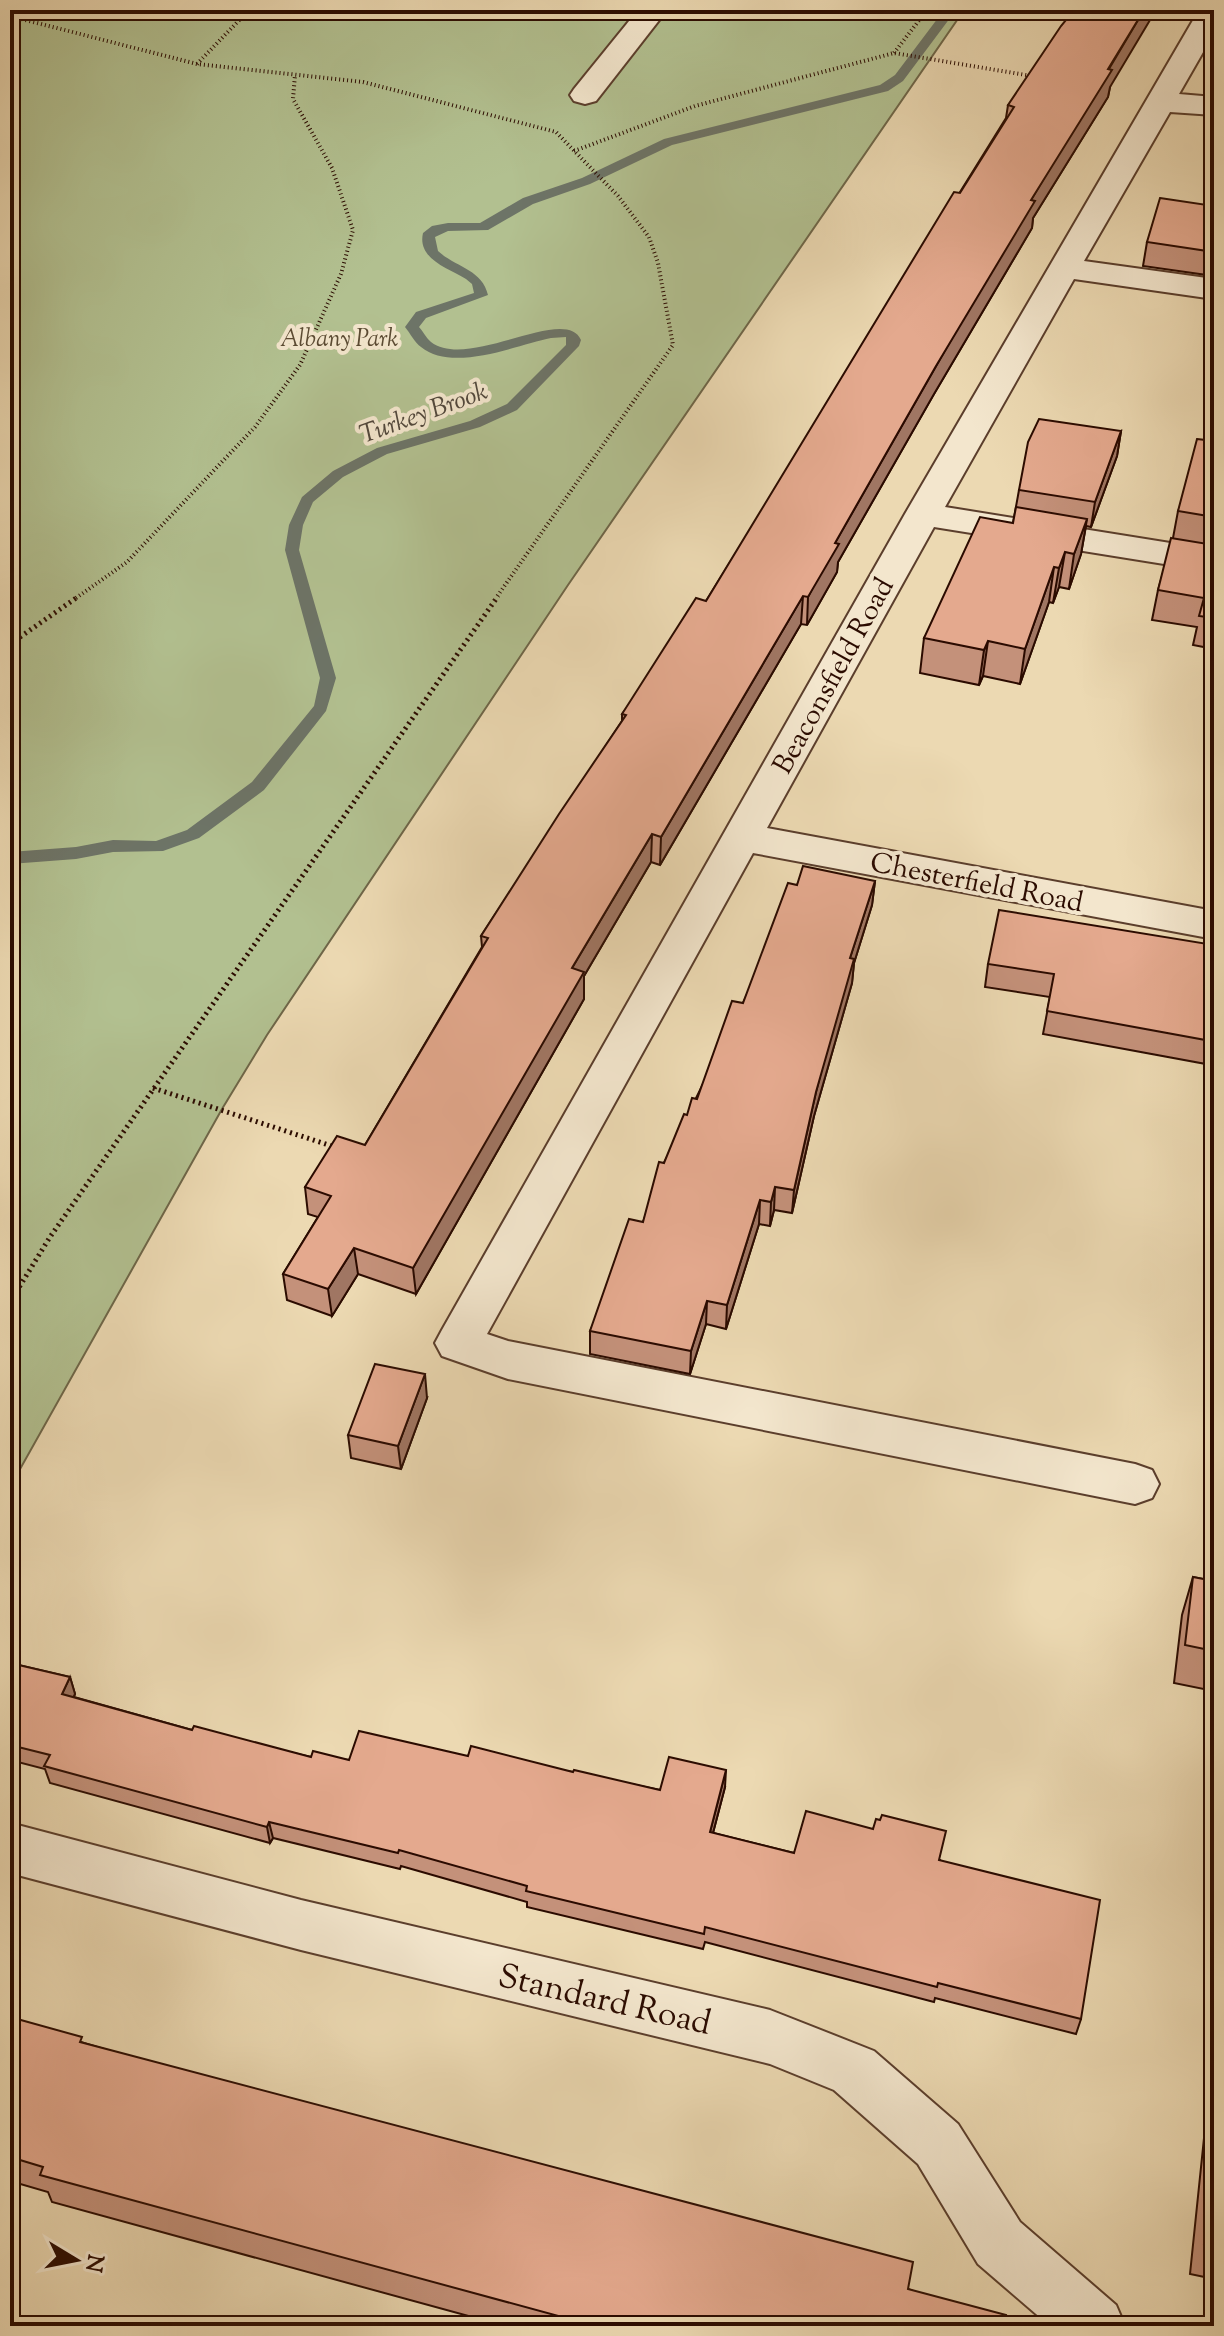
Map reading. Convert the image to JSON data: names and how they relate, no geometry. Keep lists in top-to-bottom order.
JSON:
{
  "streets": {
    "street": ["Beaconsfield Road", "Chesterfield Road", "Standard Road"]
  },
  "crossings": [
    ["Beaconsfield Road", "Chesterfield Road"]
  ],
  "water": ["Turkey Brook"],
  "parks": ["Albany Park"],
  "north": "right"
}
